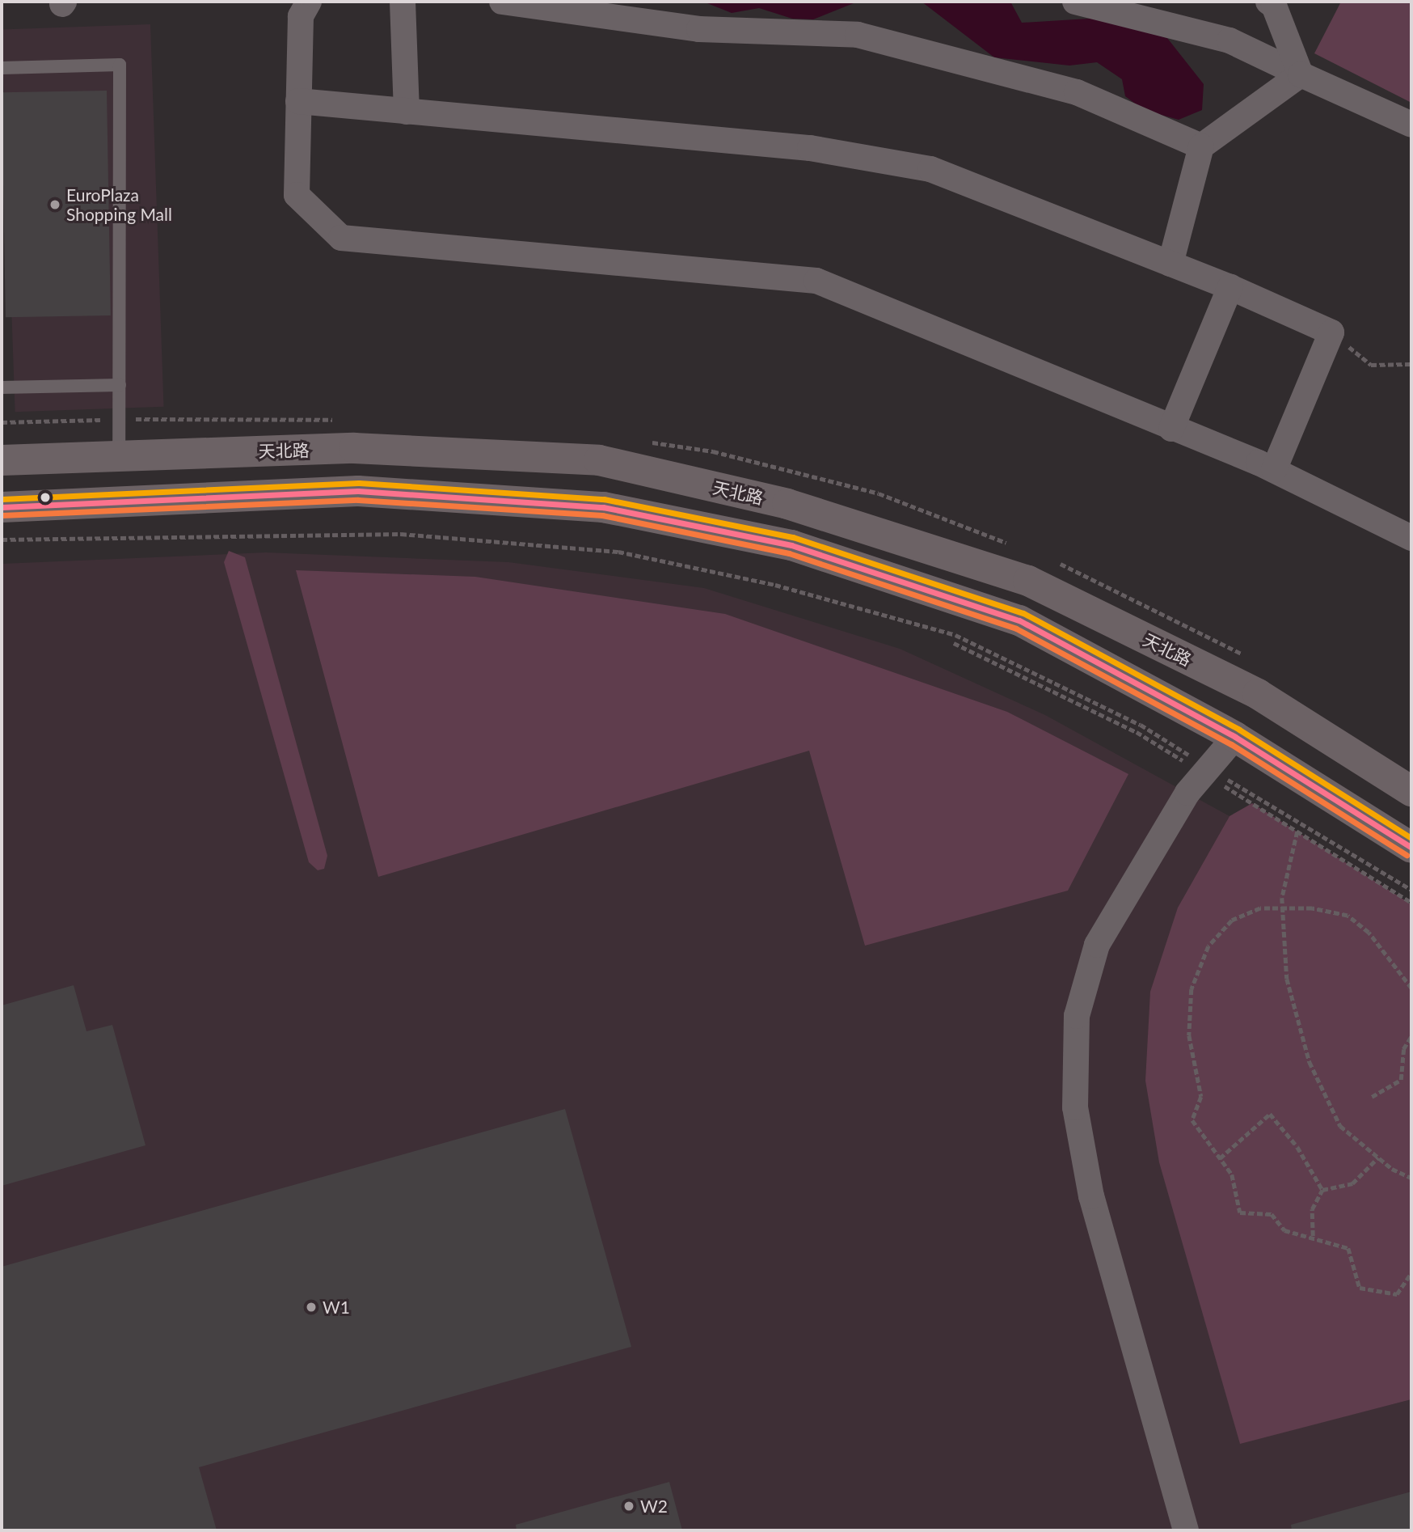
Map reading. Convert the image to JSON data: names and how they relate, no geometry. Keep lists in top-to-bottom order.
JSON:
{
  "streets": {
    "main road": ["天北路"]
  },
  "places": ["EuroPlaza Shopping Mall", "W1", "W2"]
}
